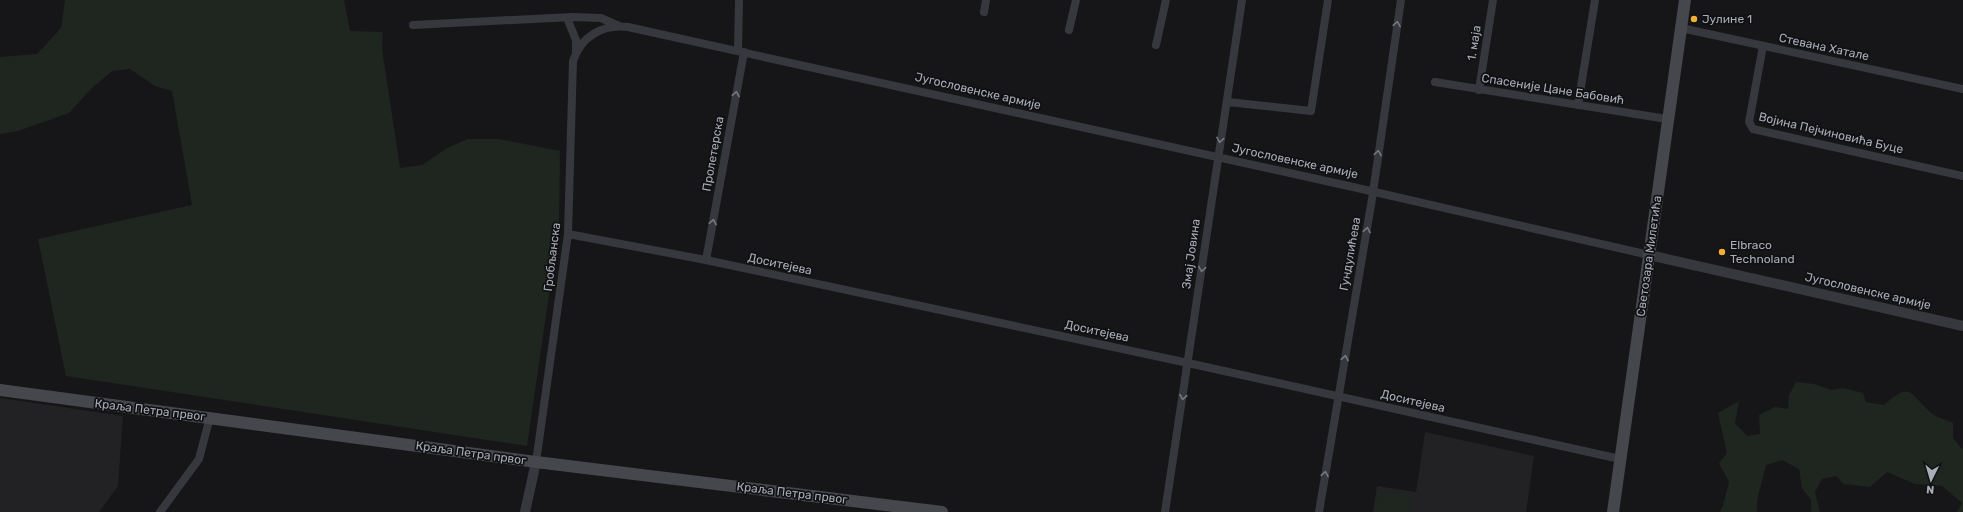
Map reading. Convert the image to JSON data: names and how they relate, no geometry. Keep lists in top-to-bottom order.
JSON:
{
  "streets": {
    "main road": ["Светозара Милетића", "Краља Петра првог"],
    "street": [
      "1. маја",
      "Стевана Хатале",
      "Спасеније Цане Бабовић",
      "Југословенске армије",
      "Војина Пејчиновића Буце",
      "Пролетерска",
      "Змај Јовина",
      "Гундулићева",
      "Гробљанска",
      "Доситејева"
    ]
  },
  "crossings": [
    ["1. маја", "Спасеније Цане Бабовић"],
    ["Стевана Хатале", "Војина Пејчиновића Буце"],
    ["Стевана Хатале", "Светозара Милетића"],
    ["Спасеније Цане Бабовић", "Светозара Милетића"],
    ["Југословенске армије", "Пролетерска"],
    ["Југословенске армије", "Змај Јовина"],
    ["Југословенске армије", "Гундулићева"],
    ["Југословенске армије", "Светозара Милетића"],
    ["Југословенске армије", "Гробљанска"],
    ["Пролетерска", "Доситејева"],
    ["Змај Јовина", "Доситејева"],
    ["Гундулићева", "Доситејева"],
    ["Светозара Милетића", "Доситејева"],
    ["Гробљанска", "Доситејева"],
    ["Гробљанска", "Краља Петра првог"]
  ],
  "one_way": ["Пролетерска", "Змај Јовина", "Гундулићева"],
  "places": ["Јулине 1", "Elbraco Technoland"],
  "north": "bottom"
}
